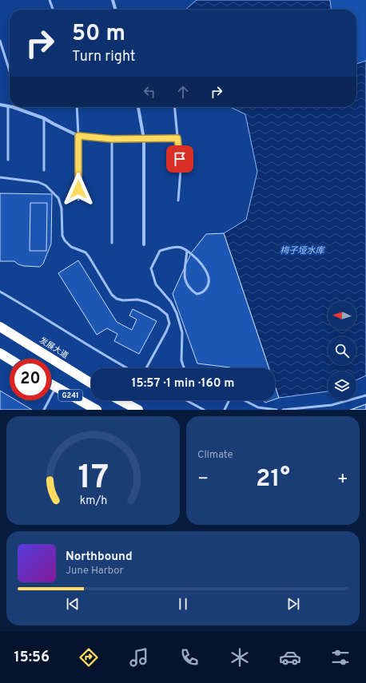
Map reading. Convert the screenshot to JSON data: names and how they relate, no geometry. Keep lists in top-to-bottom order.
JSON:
{
  "streets": {
    "highway": ["发展大道", "G241"]
  },
  "water": ["梅子垭水库"],
  "north": "left",
  "page": {
    "turn": ["50 m", "Turn right"],
    "limit": "20",
    "trip": "15:57 · 1 min · 160 m",
    "tile": "Climate",
    "heat": ["−", "21°", "+"],
    "song": ["Northbound", "June Harbor"],
    "tabs": "15:56",
    "gauge": ["17", "km/h"]
  }
}
